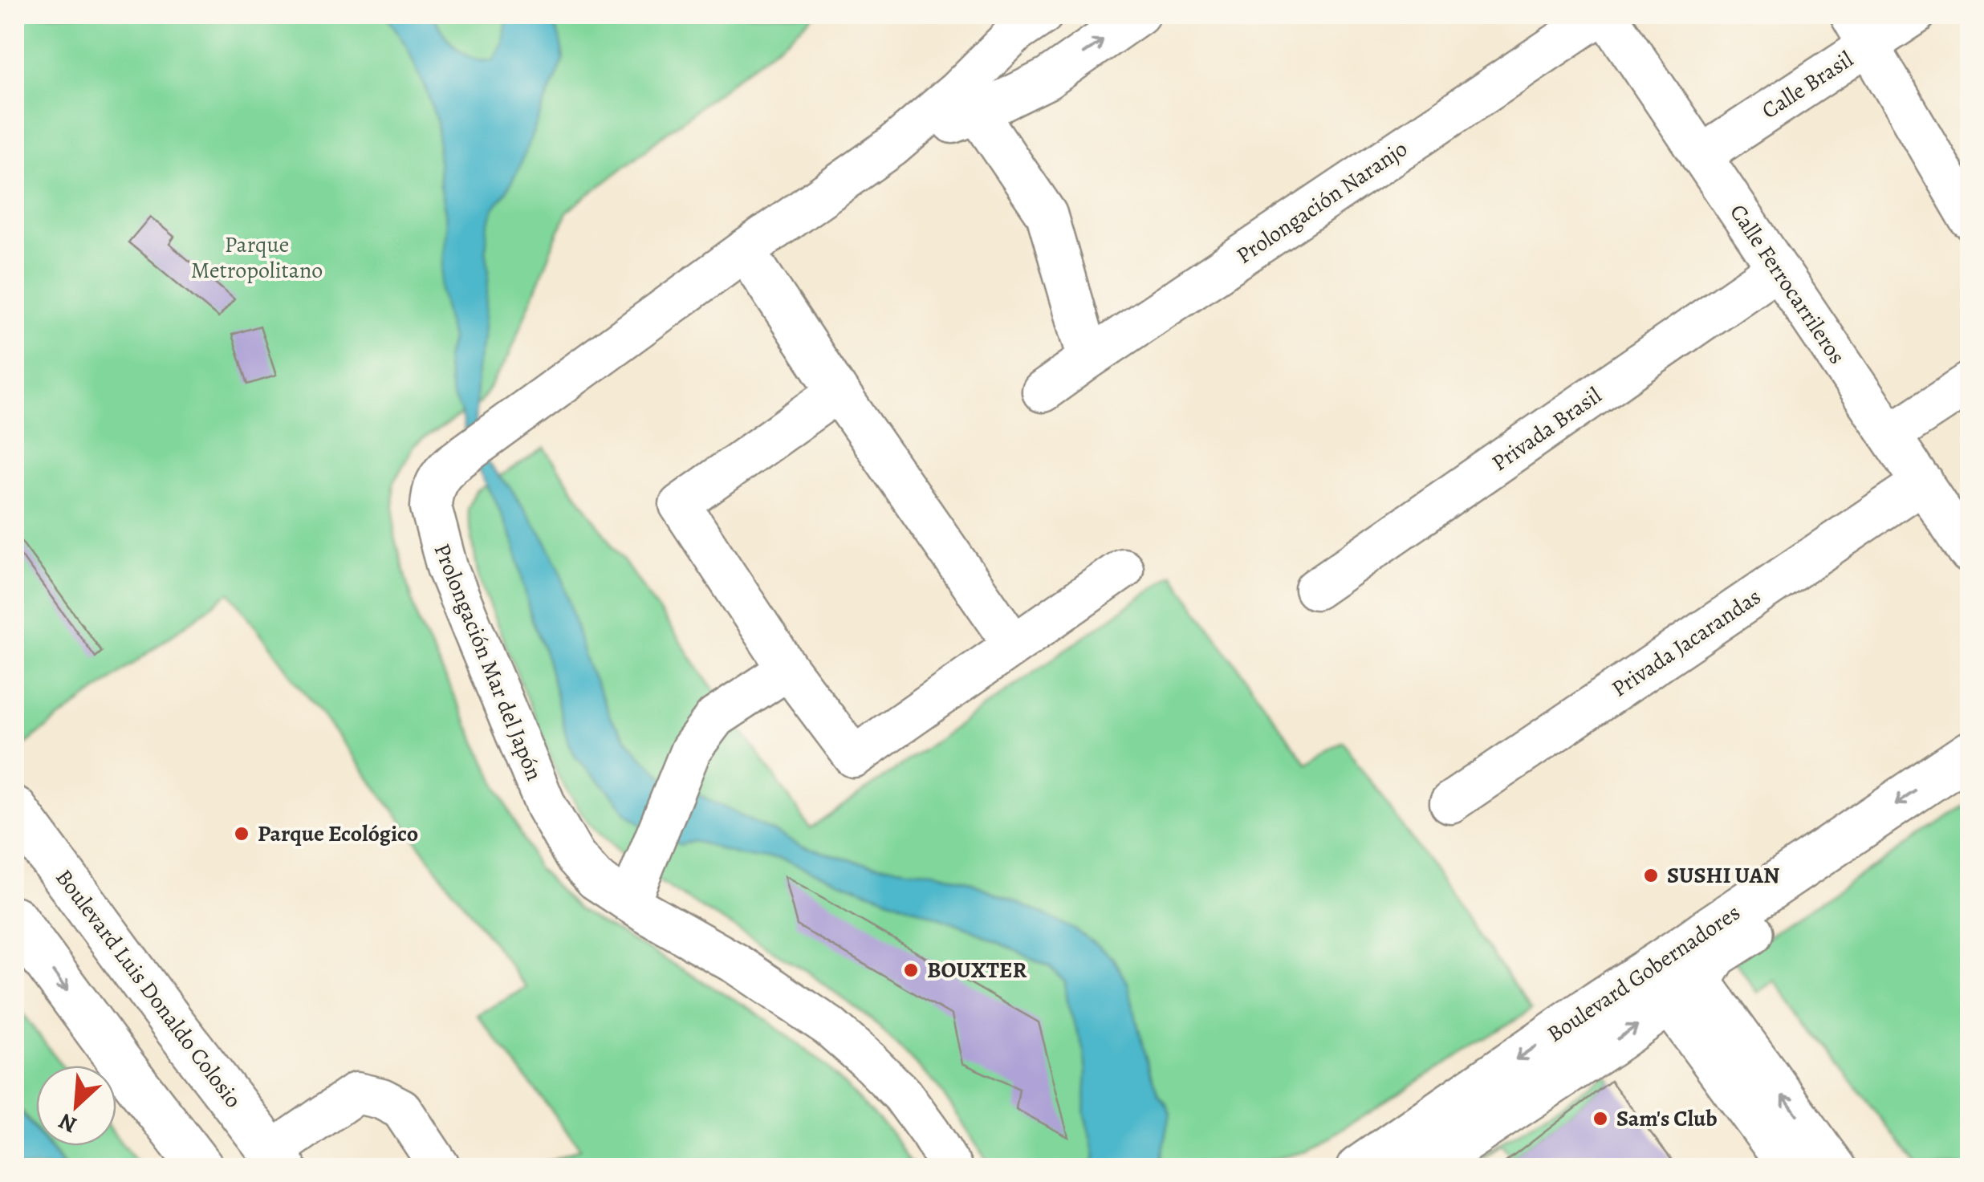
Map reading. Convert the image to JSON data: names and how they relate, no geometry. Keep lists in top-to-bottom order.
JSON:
{
  "streets": {
    "main road": ["Boulevard Gobernadores", "Boulevard Luis Donaldo Colosio"],
    "street": [
      "Calle Brasil",
      "Prolongación Naranjo",
      "Calle Ferrocarrileros",
      "Privada Brasil",
      "Privada Jacarandas",
      "Prolongación Mar del Japón"
    ]
  },
  "crossings": [
    ["Calle Brasil", "Calle Ferrocarrileros"],
    ["Prolongación Naranjo", "Calle Ferrocarrileros"],
    ["Calle Ferrocarrileros", "Privada Brasil"],
    ["Calle Ferrocarrileros", "Privada Jacarandas"]
  ],
  "parks": ["Parque Metropolitano"],
  "places": [
    "Parque Ecológico",
    "SUSHI UAN",
    "BOUXTER",
    "Sam's Club"
  ],
  "north": "bottom left"
}
